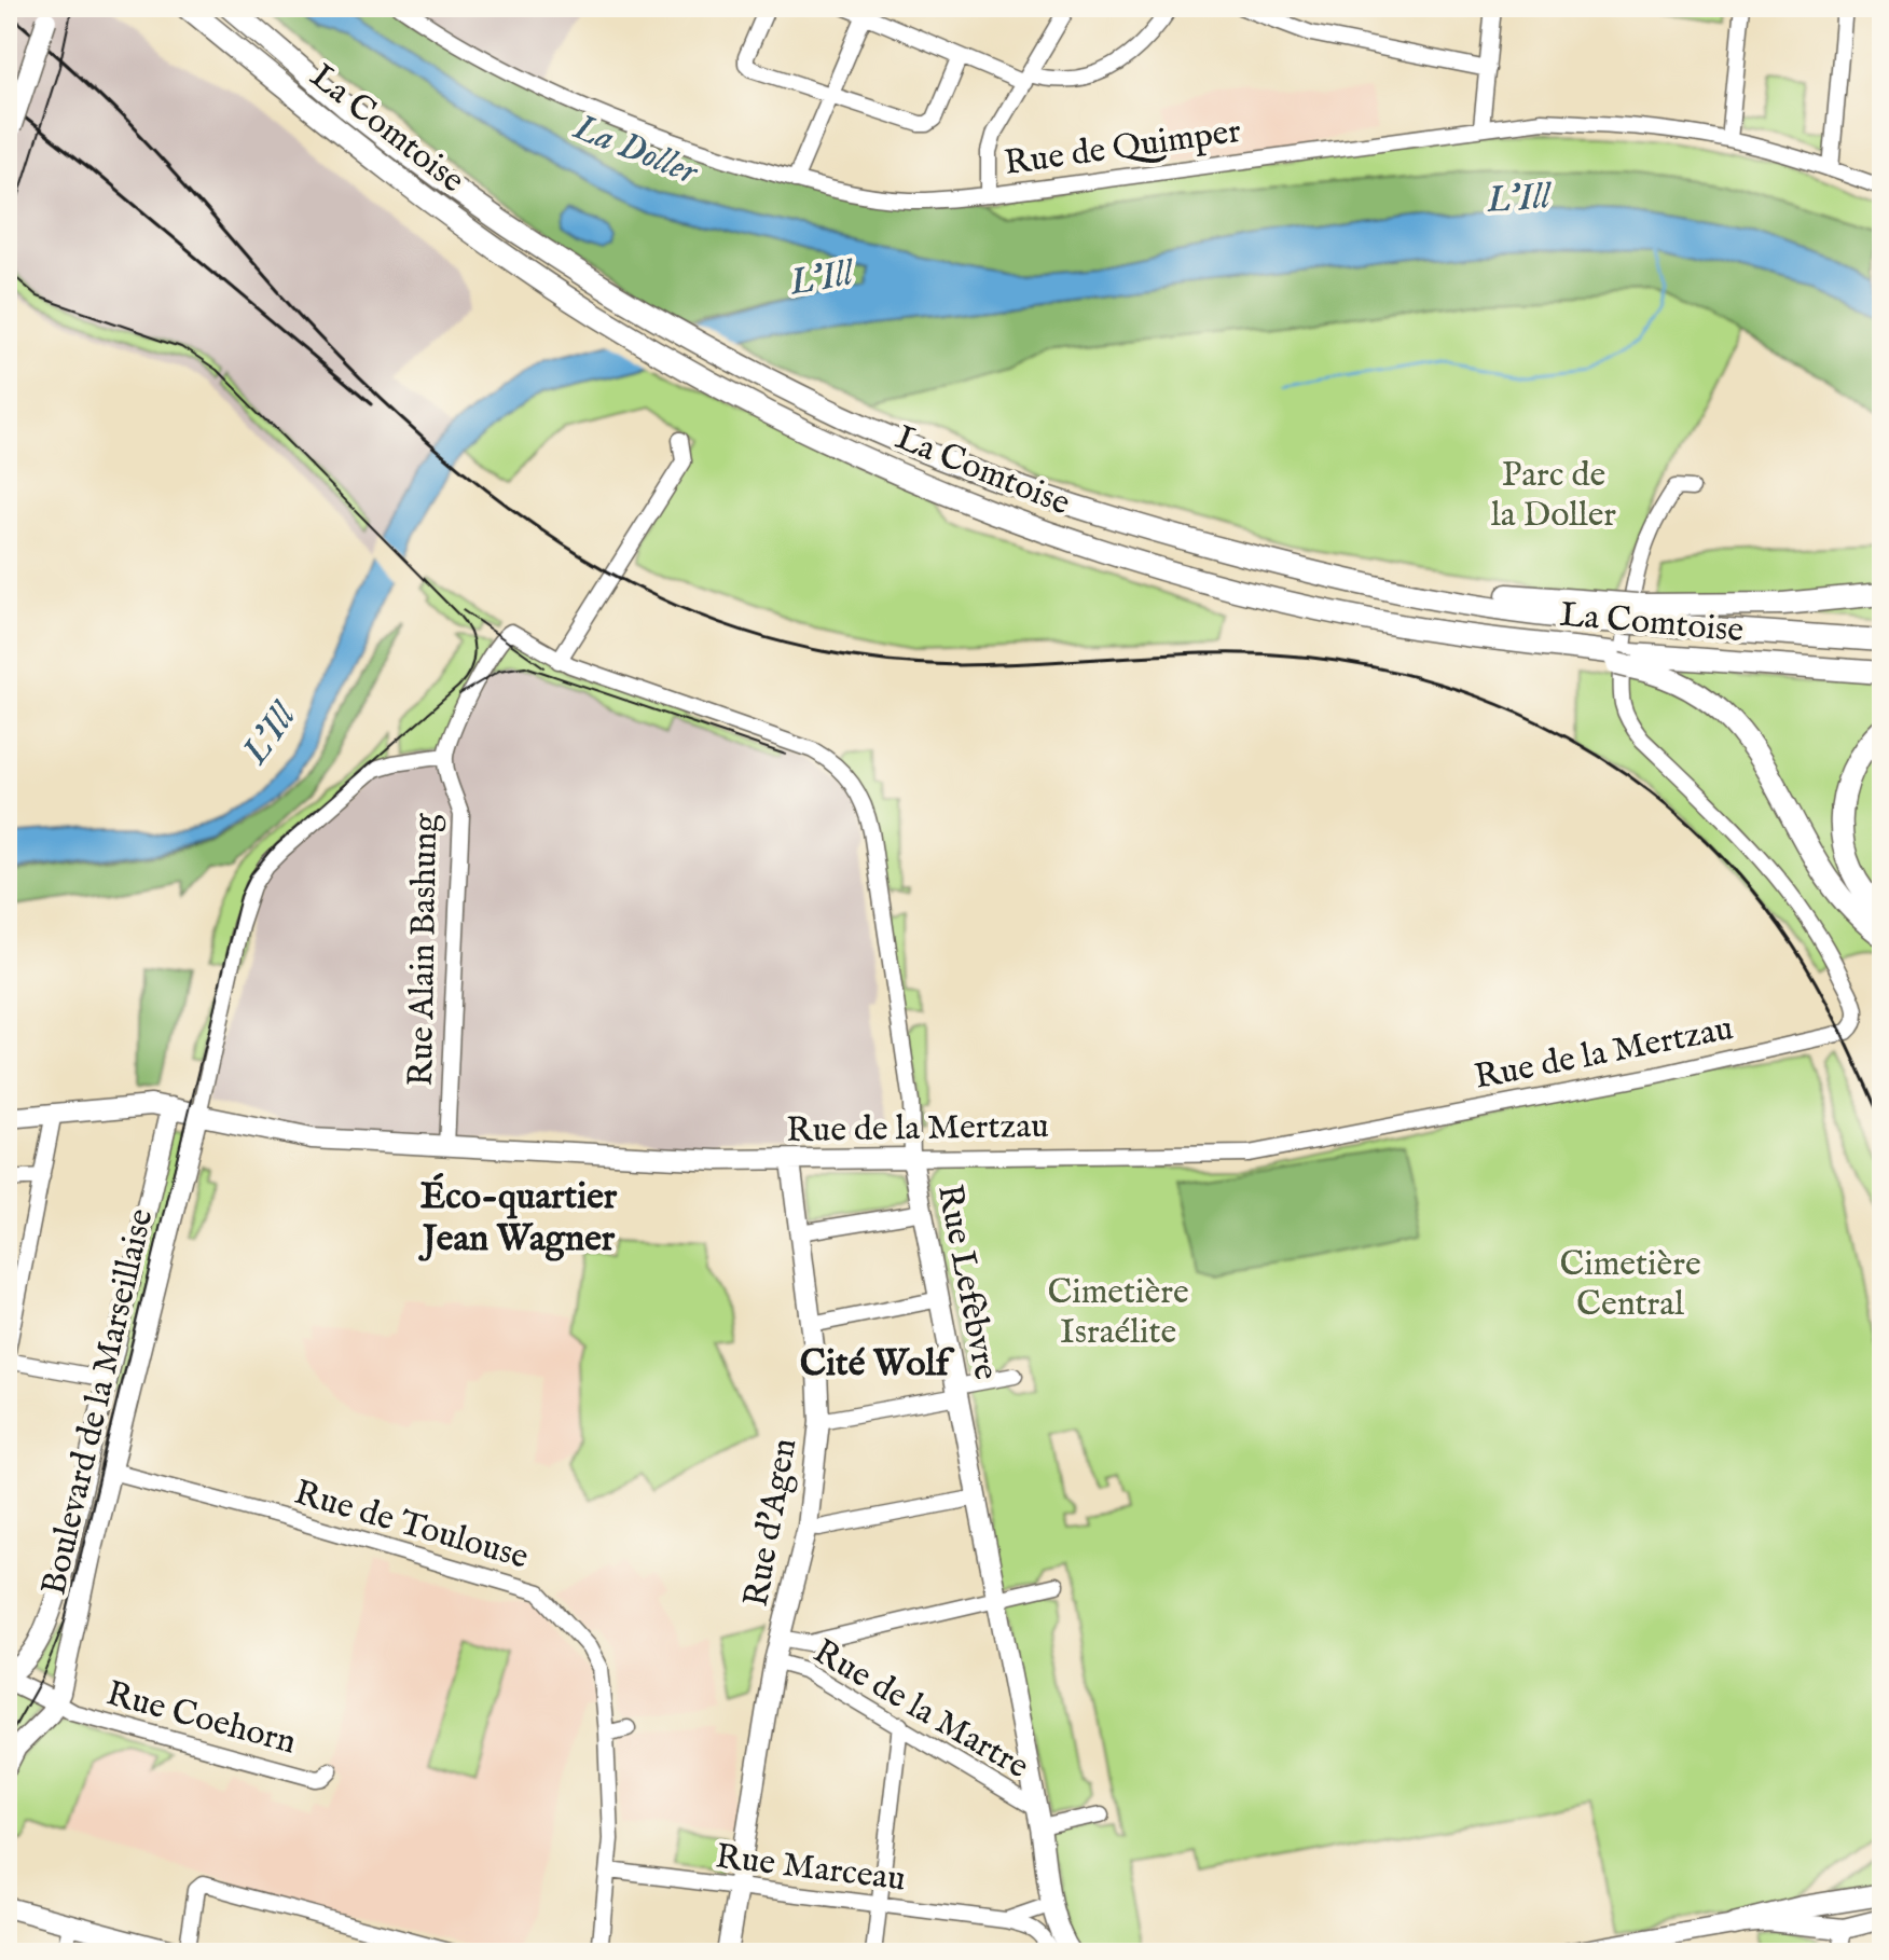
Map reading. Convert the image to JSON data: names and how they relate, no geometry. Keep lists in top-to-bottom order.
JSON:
{
  "streets": {
    "highway": ["La Comtoise"],
    "main road": [
      "Rue de la Mertzau",
      "Rue Lefèbvre",
      "Boulevard de la Marseillaise",
      "Rue d'Agen"
    ],
    "street": [
      "Rue de Quimper",
      "Rue Alain Bashung",
      "Rue de Toulouse",
      "Rue de la Martre",
      "Rue Coehorn",
      "Rue Marceau"
    ]
  },
  "crossings": [
    ["Rue Alain Bashung", "Rue de la Mertzau"],
    ["Rue Alain Bashung", "Rue Lefèbvre"],
    ["Rue de la Mertzau", "Rue Lefèbvre"],
    ["Rue de la Mertzau", "Boulevard de la Marseillaise"],
    ["Rue de la Mertzau", "Rue d'Agen"],
    ["Rue Lefèbvre", "Rue de la Martre"],
    ["Rue Lefèbvre", "Rue Marceau"],
    ["Boulevard de la Marseillaise", "Rue de Toulouse"],
    ["Boulevard de la Marseillaise", "Rue Coehorn"],
    ["Rue d'Agen", "Rue de la Martre"],
    ["Rue d'Agen", "Rue Marceau"],
    ["Rue de Toulouse", "Rue Marceau"]
  ],
  "districts": ["Éco-quartier Jean Wagner", "Cité Wolf"],
  "water": ["La Doller", "L'Ill"],
  "parks": ["Parc de la Doller", "Cimetière Central", "Cimetière Israélite"]
}
